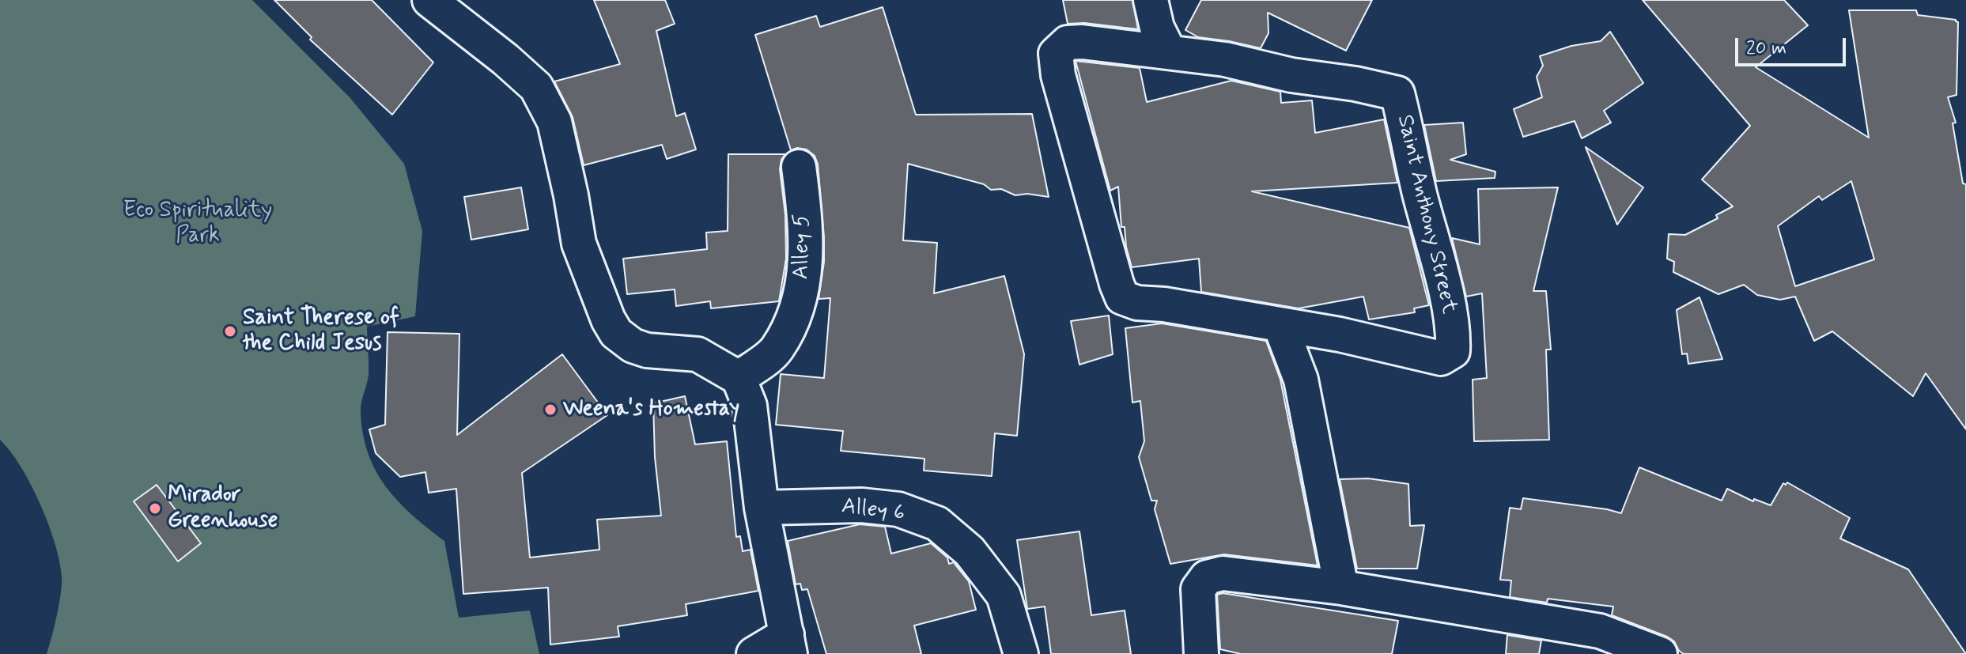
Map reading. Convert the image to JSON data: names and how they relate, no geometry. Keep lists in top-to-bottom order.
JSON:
{
  "streets": {
    "street": ["Saint Anthony Street", "Alley 5", "Alley 6"]
  },
  "parks": ["Eco Spirituality Park"],
  "places": ["Saint Therese of the Child Jesus", "Weena's Homestay", "Mirador Greenhouse"],
  "scale_bar": "20 m"
}
